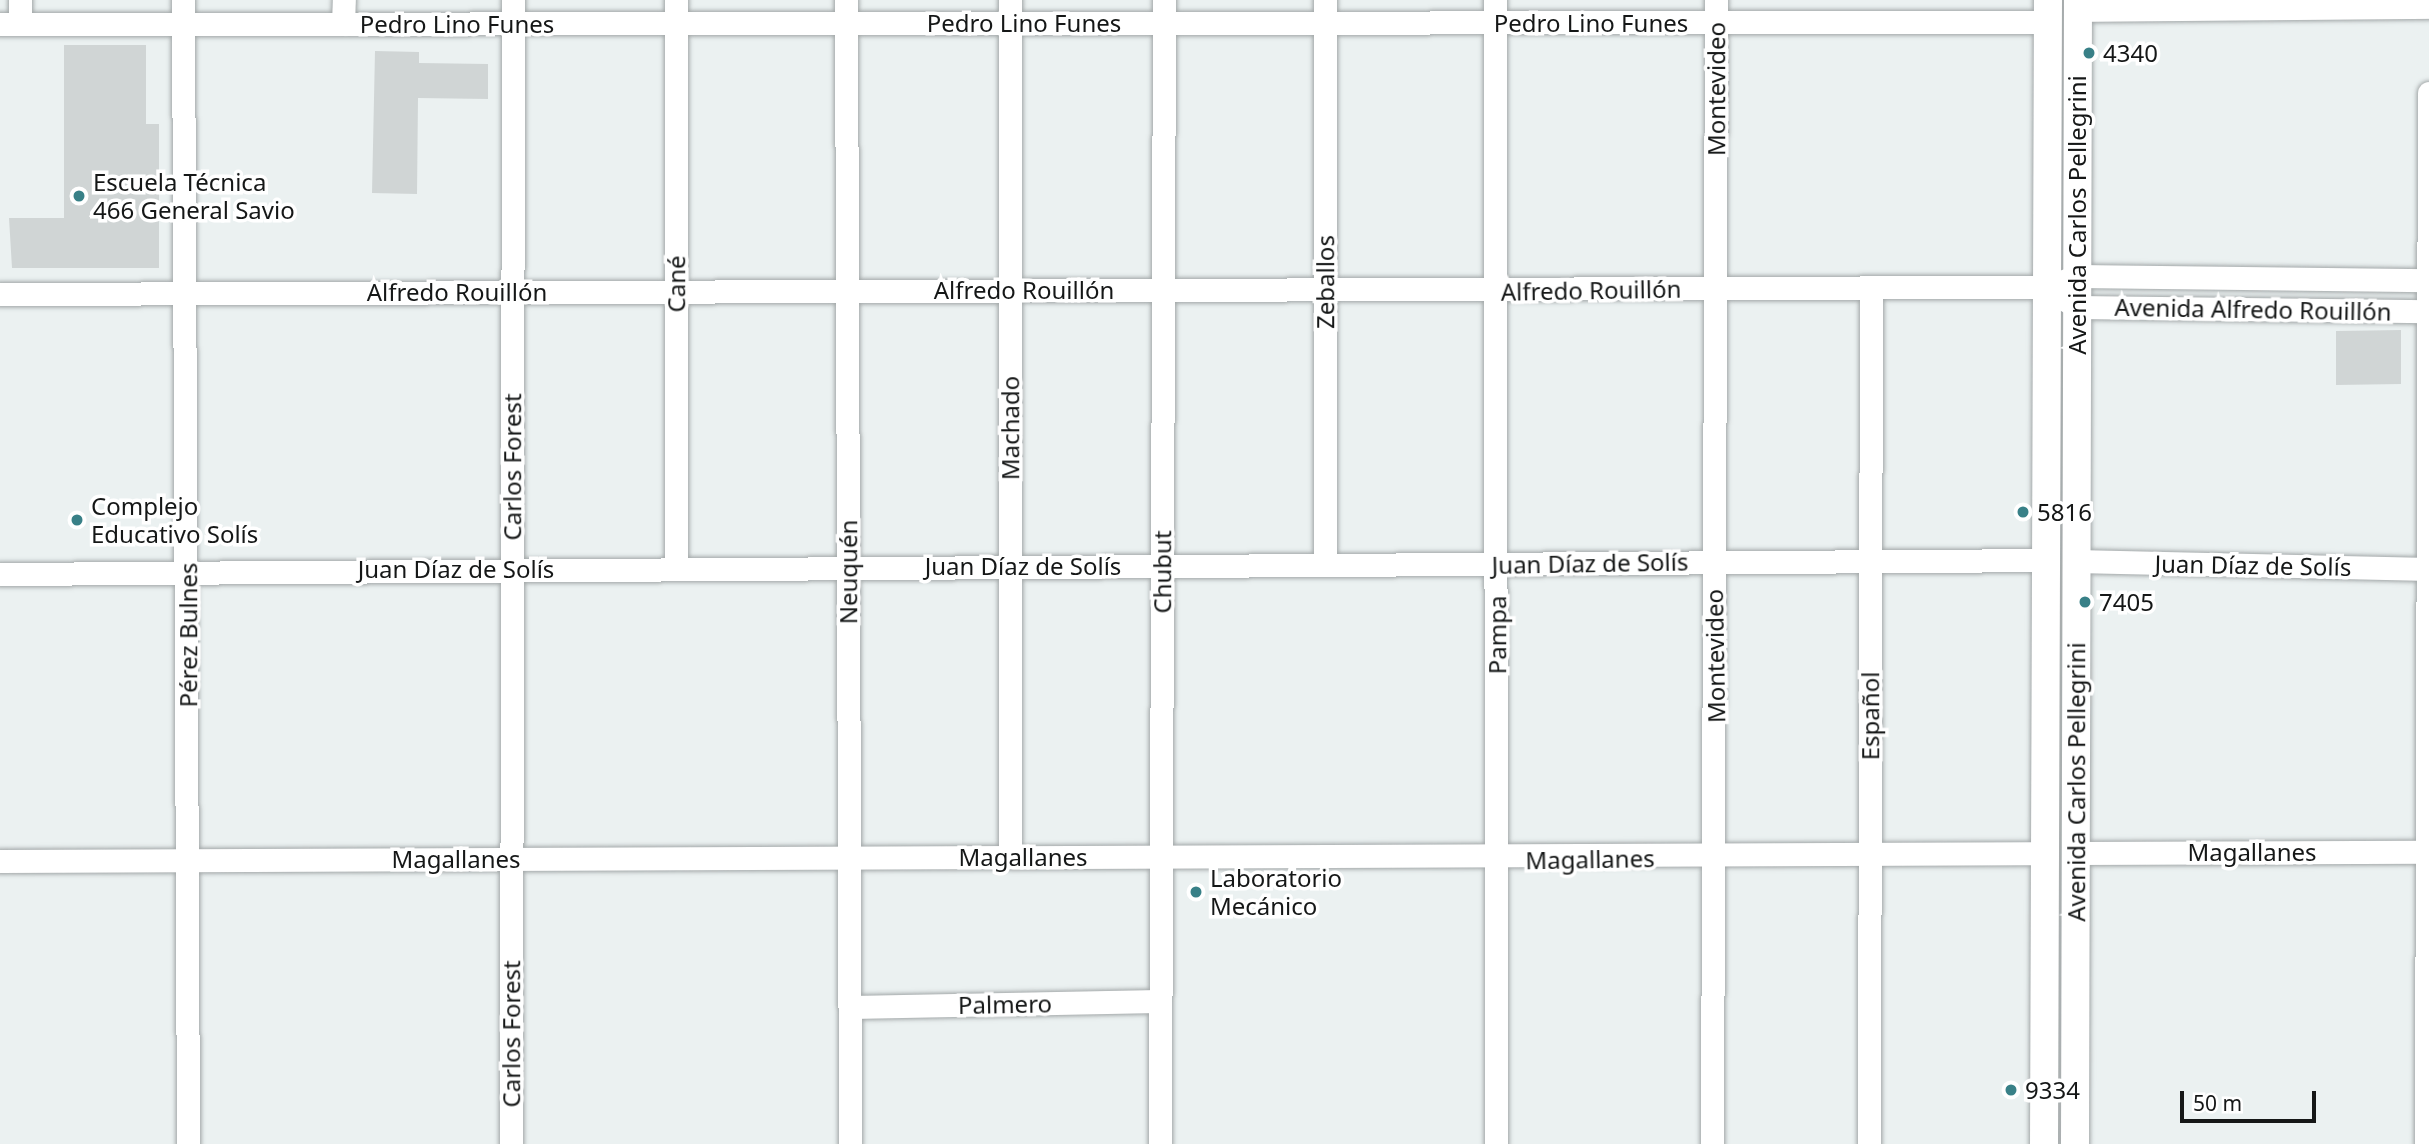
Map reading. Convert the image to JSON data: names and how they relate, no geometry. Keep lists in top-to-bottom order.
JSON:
{
  "streets": {
    "main road": ["Avenida Carlos Pellegrini"],
    "street": [
      "Pedro Lino Funes",
      "Montevideo",
      "Zeballos",
      "Cané",
      "Alfredo Rouillón",
      "Avenida Alfredo Rouillón",
      "Machado",
      "Carlos Forest",
      "Juan Díaz de Solís",
      "Neuquén",
      "Chubut",
      "Pérez Bulnes",
      "Pampa",
      "Español",
      "Magallanes",
      "Palmero"
    ]
  },
  "crossings": [
    ["Pedro Lino Funes", "Montevideo"],
    ["Pedro Lino Funes", "Avenida Carlos Pellegrini"],
    ["Pedro Lino Funes", "Zeballos"],
    ["Pedro Lino Funes", "Cané"],
    ["Pedro Lino Funes", "Machado"],
    ["Pedro Lino Funes", "Carlos Forest"],
    ["Pedro Lino Funes", "Neuquén"],
    ["Pedro Lino Funes", "Chubut"],
    ["Pedro Lino Funes", "Pérez Bulnes"],
    ["Pedro Lino Funes", "Pampa"],
    ["Montevideo", "Alfredo Rouillón"],
    ["Montevideo", "Juan Díaz de Solís"],
    ["Montevideo", "Magallanes"],
    ["Avenida Carlos Pellegrini", "Alfredo Rouillón"],
    ["Avenida Carlos Pellegrini", "Avenida Alfredo Rouillón"],
    ["Avenida Carlos Pellegrini", "Juan Díaz de Solís"],
    ["Avenida Carlos Pellegrini", "Magallanes"],
    ["Zeballos", "Alfredo Rouillón"],
    ["Zeballos", "Juan Díaz de Solís"],
    ["Cané", "Alfredo Rouillón"],
    ["Cané", "Juan Díaz de Solís"],
    ["Alfredo Rouillón", "Avenida Alfredo Rouillón"],
    ["Alfredo Rouillón", "Machado"],
    ["Alfredo Rouillón", "Carlos Forest"],
    ["Alfredo Rouillón", "Neuquén"],
    ["Alfredo Rouillón", "Chubut"],
    ["Alfredo Rouillón", "Pérez Bulnes"],
    ["Alfredo Rouillón", "Pampa"],
    ["Alfredo Rouillón", "Español"],
    ["Machado", "Juan Díaz de Solís"],
    ["Machado", "Magallanes"],
    ["Carlos Forest", "Juan Díaz de Solís"],
    ["Carlos Forest", "Magallanes"],
    ["Juan Díaz de Solís", "Neuquén"],
    ["Juan Díaz de Solís", "Chubut"],
    ["Juan Díaz de Solís", "Pérez Bulnes"],
    ["Juan Díaz de Solís", "Pampa"],
    ["Juan Díaz de Solís", "Español"],
    ["Neuquén", "Magallanes"],
    ["Neuquén", "Palmero"],
    ["Chubut", "Magallanes"],
    ["Chubut", "Palmero"],
    ["Pérez Bulnes", "Magallanes"],
    ["Pampa", "Magallanes"],
    ["Español", "Magallanes"]
  ],
  "places": [
    "4340",
    "Escuela Técnica 466 General Savio",
    "5816",
    "Complejo Educativo Solís",
    "7405",
    "Laboratorio Mecánico",
    "9334"
  ],
  "scale_bar": "50 m"
}
